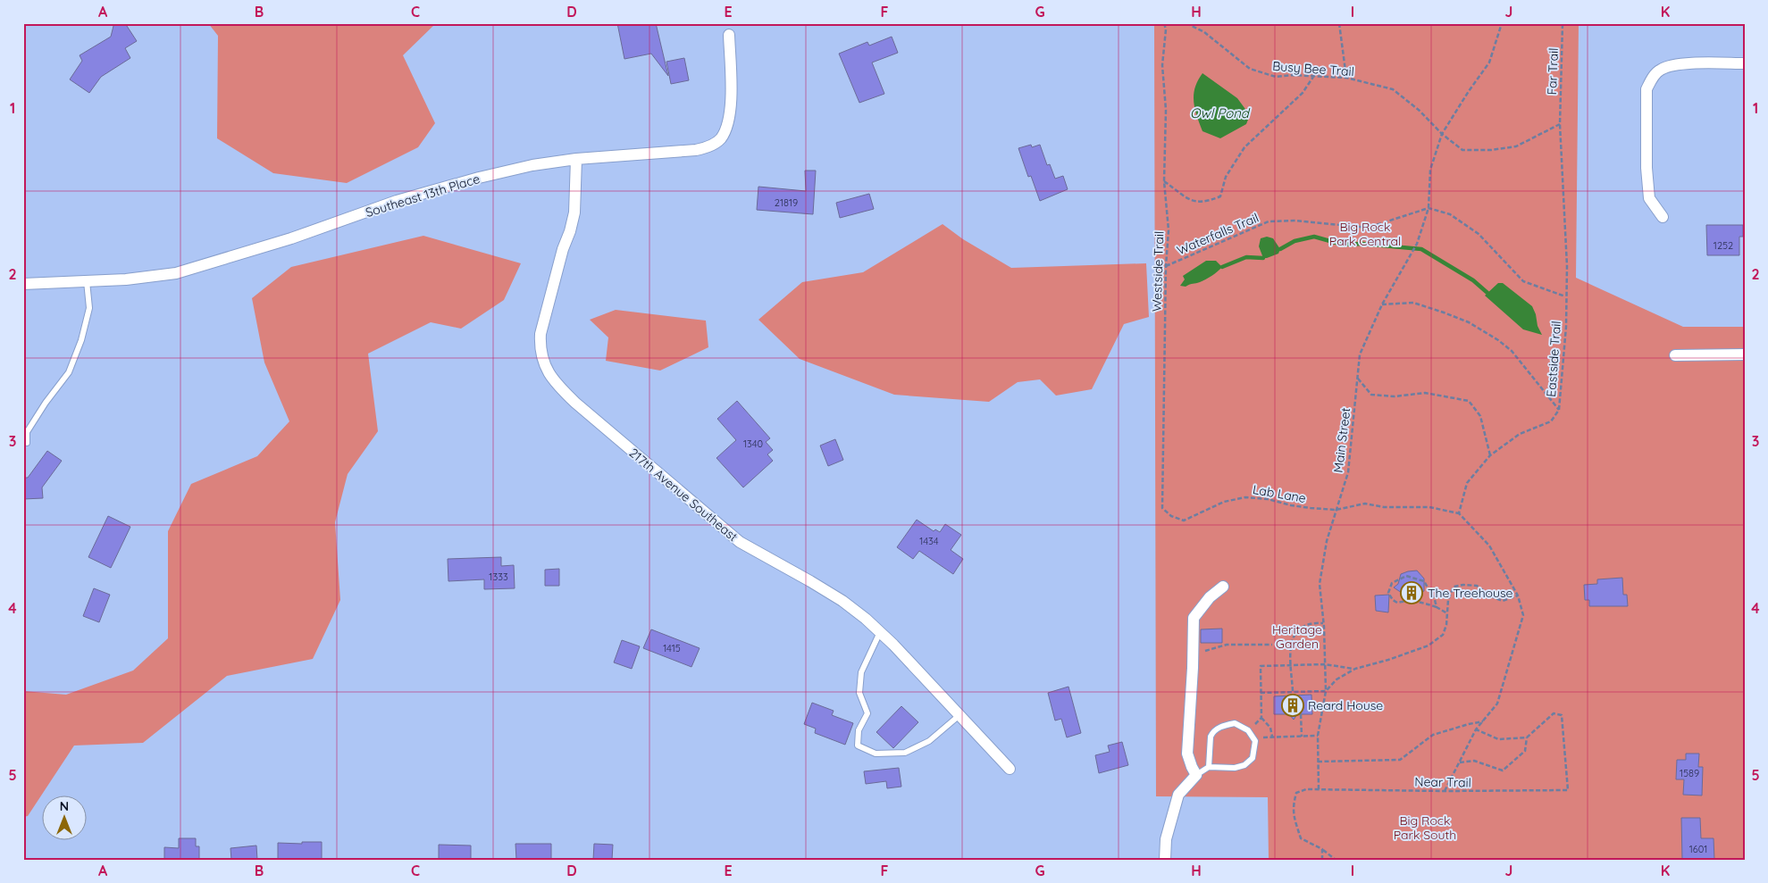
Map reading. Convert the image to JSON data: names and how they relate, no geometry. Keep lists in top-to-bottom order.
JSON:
{
  "streets": {
    "street": ["Southeast 13th Place", "217th Avenue Southeast"],
    "path": [
      "Busy Bee Trail",
      "Far Trail",
      "Waterfalls Trail",
      "Westside Trail",
      "Eastside Trail",
      "Main Street",
      "Lab Lane",
      "Near Trail"
    ]
  },
  "crossings": [
    ["Busy Bee Trail", "Far Trail"],
    ["Busy Bee Trail", "Eastside Trail"],
    ["Busy Bee Trail", "Main Street"],
    ["Far Trail", "Eastside Trail"],
    ["Southeast 13th Place", "217th Avenue Southeast"],
    ["Waterfalls Trail", "Westside Trail"],
    ["Waterfalls Trail", "Main Street"],
    ["Westside Trail", "Lab Lane"],
    ["Eastside Trail", "Lab Lane"],
    ["Main Street", "Lab Lane"],
    ["Main Street", "Near Trail"]
  ],
  "water": ["Owl Pond"],
  "parks": ["Big Rock Park Central", "Heritage Garden", "Big Rock Park South"],
  "places": {
    "building": ["The Treehouse", "Reard House"]
  },
  "house_numbers": [
    "21819",
    "1252",
    "1340",
    "1434",
    "1333",
    "1415",
    "1589",
    "1601"
  ],
  "north": "top",
  "grid": {
    "columns": [
      "A",
      "B",
      "C",
      "D",
      "E",
      "F",
      "G",
      "H",
      "I",
      "J",
      "K"
    ],
    "rows": [
      "1",
      "2",
      "3",
      "4",
      "5"
    ]
  }
}
